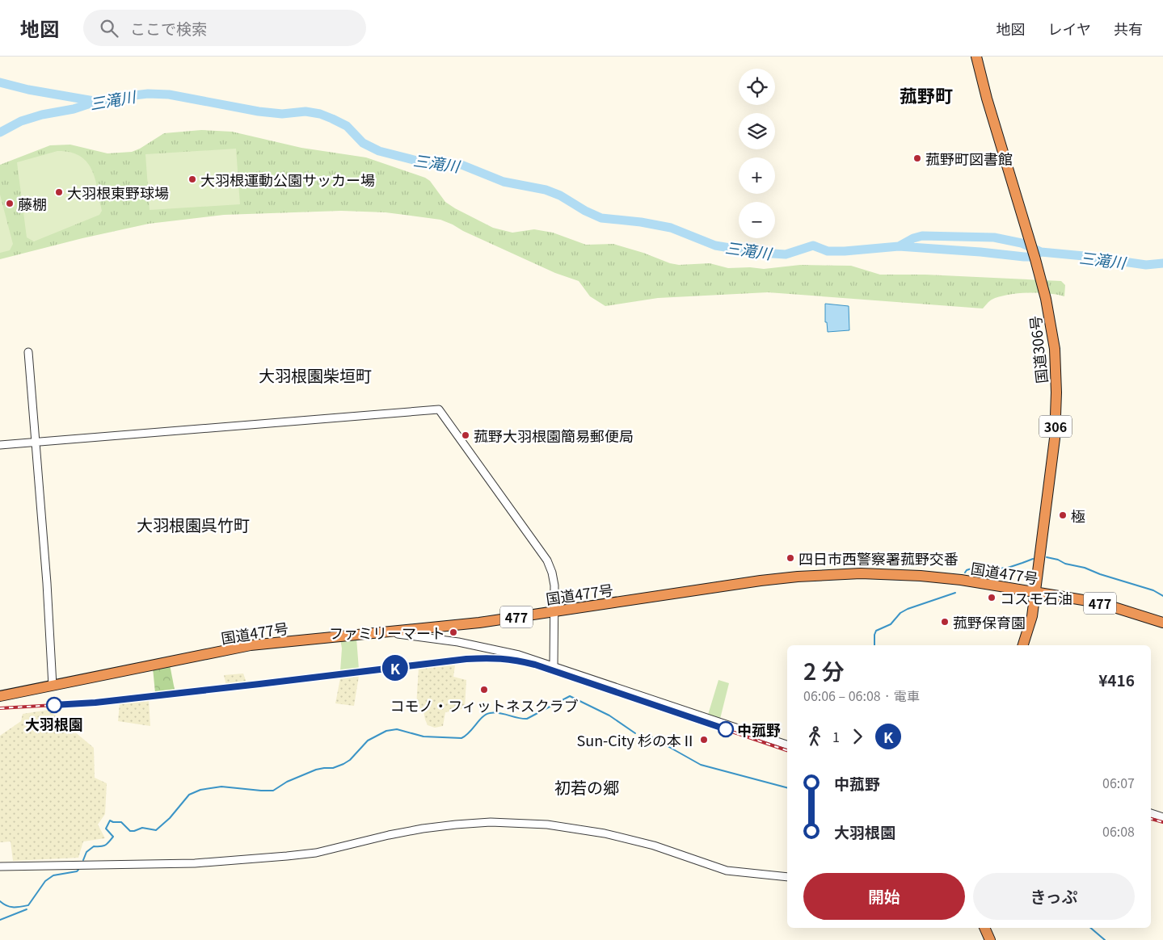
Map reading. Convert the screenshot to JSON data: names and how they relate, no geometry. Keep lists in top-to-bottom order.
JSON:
{
  "streets": {
    "highway": [
      "国道306号",
      "306",
      "国道477号",
      "477"
    ]
  },
  "crossings": [
    ["国道306号", "国道477号"]
  ],
  "districts": [
    "菰野町",
    "大羽根園柴垣町",
    "大羽根園呉竹町",
    "初若の郷"
  ],
  "water": ["三滝川"],
  "places": [
    "菰野町図書館",
    "大羽根運動公園サッカー場",
    "大羽根東野球場",
    "藤棚",
    "菰野大羽根園簡易郵便局",
    "極",
    "四日市西警察署菰野交番",
    "コスモ石油",
    "菰野保育園",
    "ファミリーマート",
    "コモノ・フィットネスクラブ",
    "大羽根園",
    "中菰野",
    "Sun-City 杉の本Ⅱ"
  ],
  "page": {
    "header": "地図",
    "search": "ここで検索",
    "nav": ["地図", "レイヤ", "共有"],
    "on_map": "K",
    "map_buttons": ["+", "−"],
    "heading": ["2 分", "06:06 – 06:08 · 電車", "¥416"],
    "legs": ["1", "K"],
    "list": [
      {
        "name": "中菰野",
        "value": "06:07"
      },
      {
        "name": "大羽根園",
        "value": "06:08"
      }
    ],
    "buttons": ["開始", "きっぷ"]
  }
}
